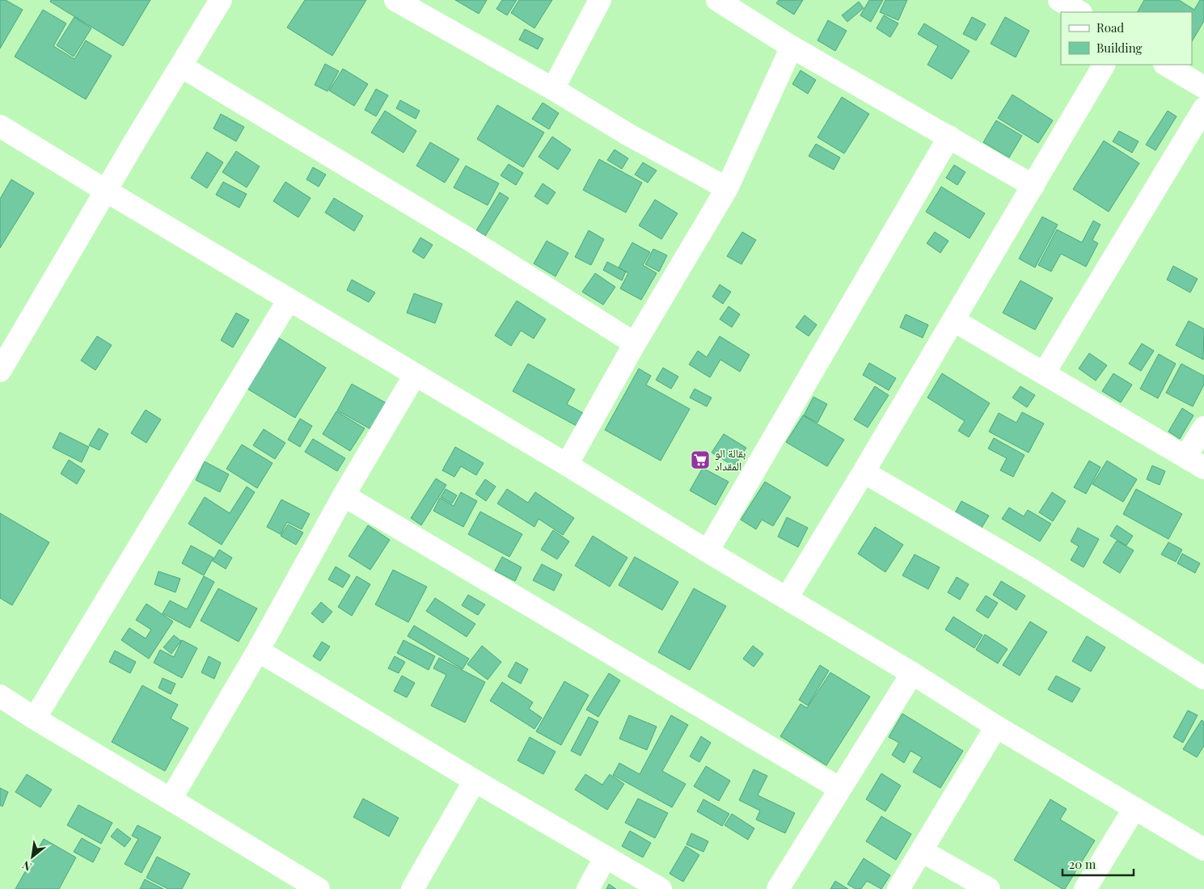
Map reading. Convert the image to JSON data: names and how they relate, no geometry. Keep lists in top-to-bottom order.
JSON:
{
  "places": {
    "supermarket": ["بقالة الو المقداد"]
  },
  "legend": ["Road", "Building"],
  "scale_bar": "20 m",
  "north": "bottom left"
}
